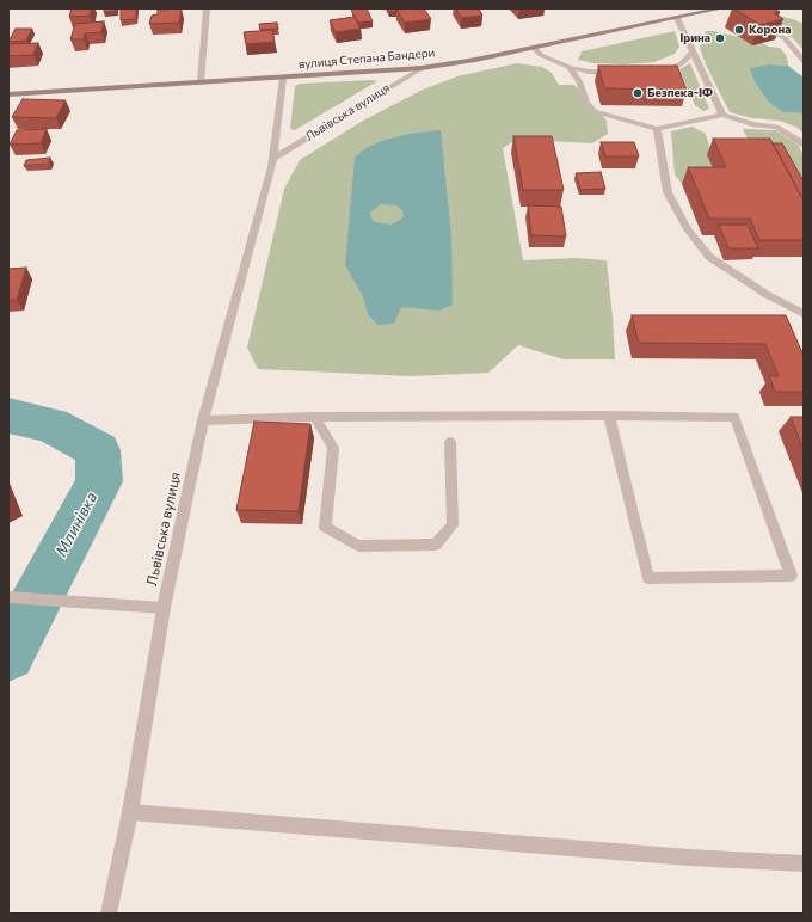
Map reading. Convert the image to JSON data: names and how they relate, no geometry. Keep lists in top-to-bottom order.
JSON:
{
  "streets": {
    "main road": ["вулиця Степана Бандери"],
    "street": ["Львівська вулиця"]
  },
  "crossings": [
    ["вулиця Степана Бандери", "Львівська вулиця"]
  ],
  "water": ["Млинівка"],
  "places": ["Корона", "Ірина", "Безпека-ІФ"]
}
